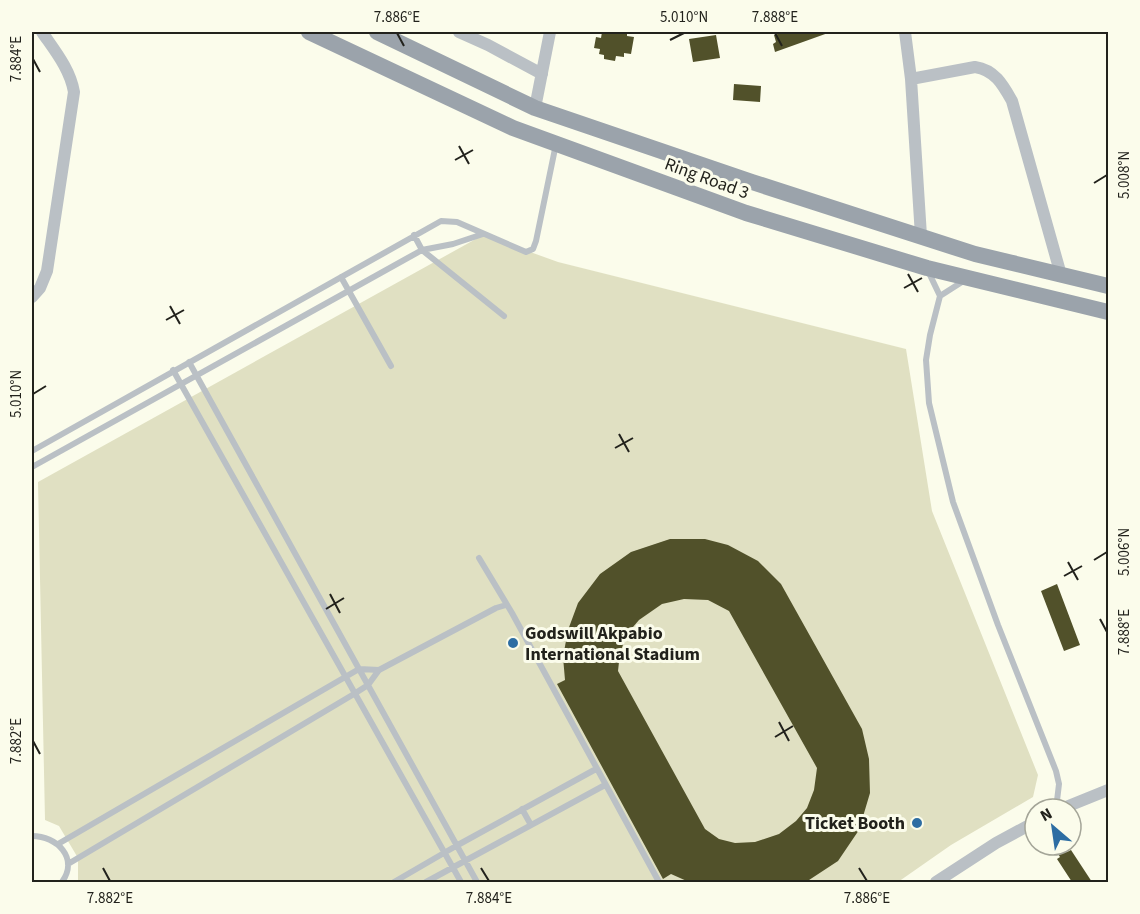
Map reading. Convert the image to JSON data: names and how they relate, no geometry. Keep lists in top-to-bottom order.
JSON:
{
  "streets": {
    "main road": ["Ring Road 3"]
  },
  "places": ["Godswill Akpabio International Stadium", "Ticket Booth"],
  "north": "top left",
  "coordinates": [
    "7.886°E",
    "5.010°N",
    "7.888°E",
    "7.884°E",
    "5.008°N",
    "5.006°N",
    "7.882°E"
  ]
}
